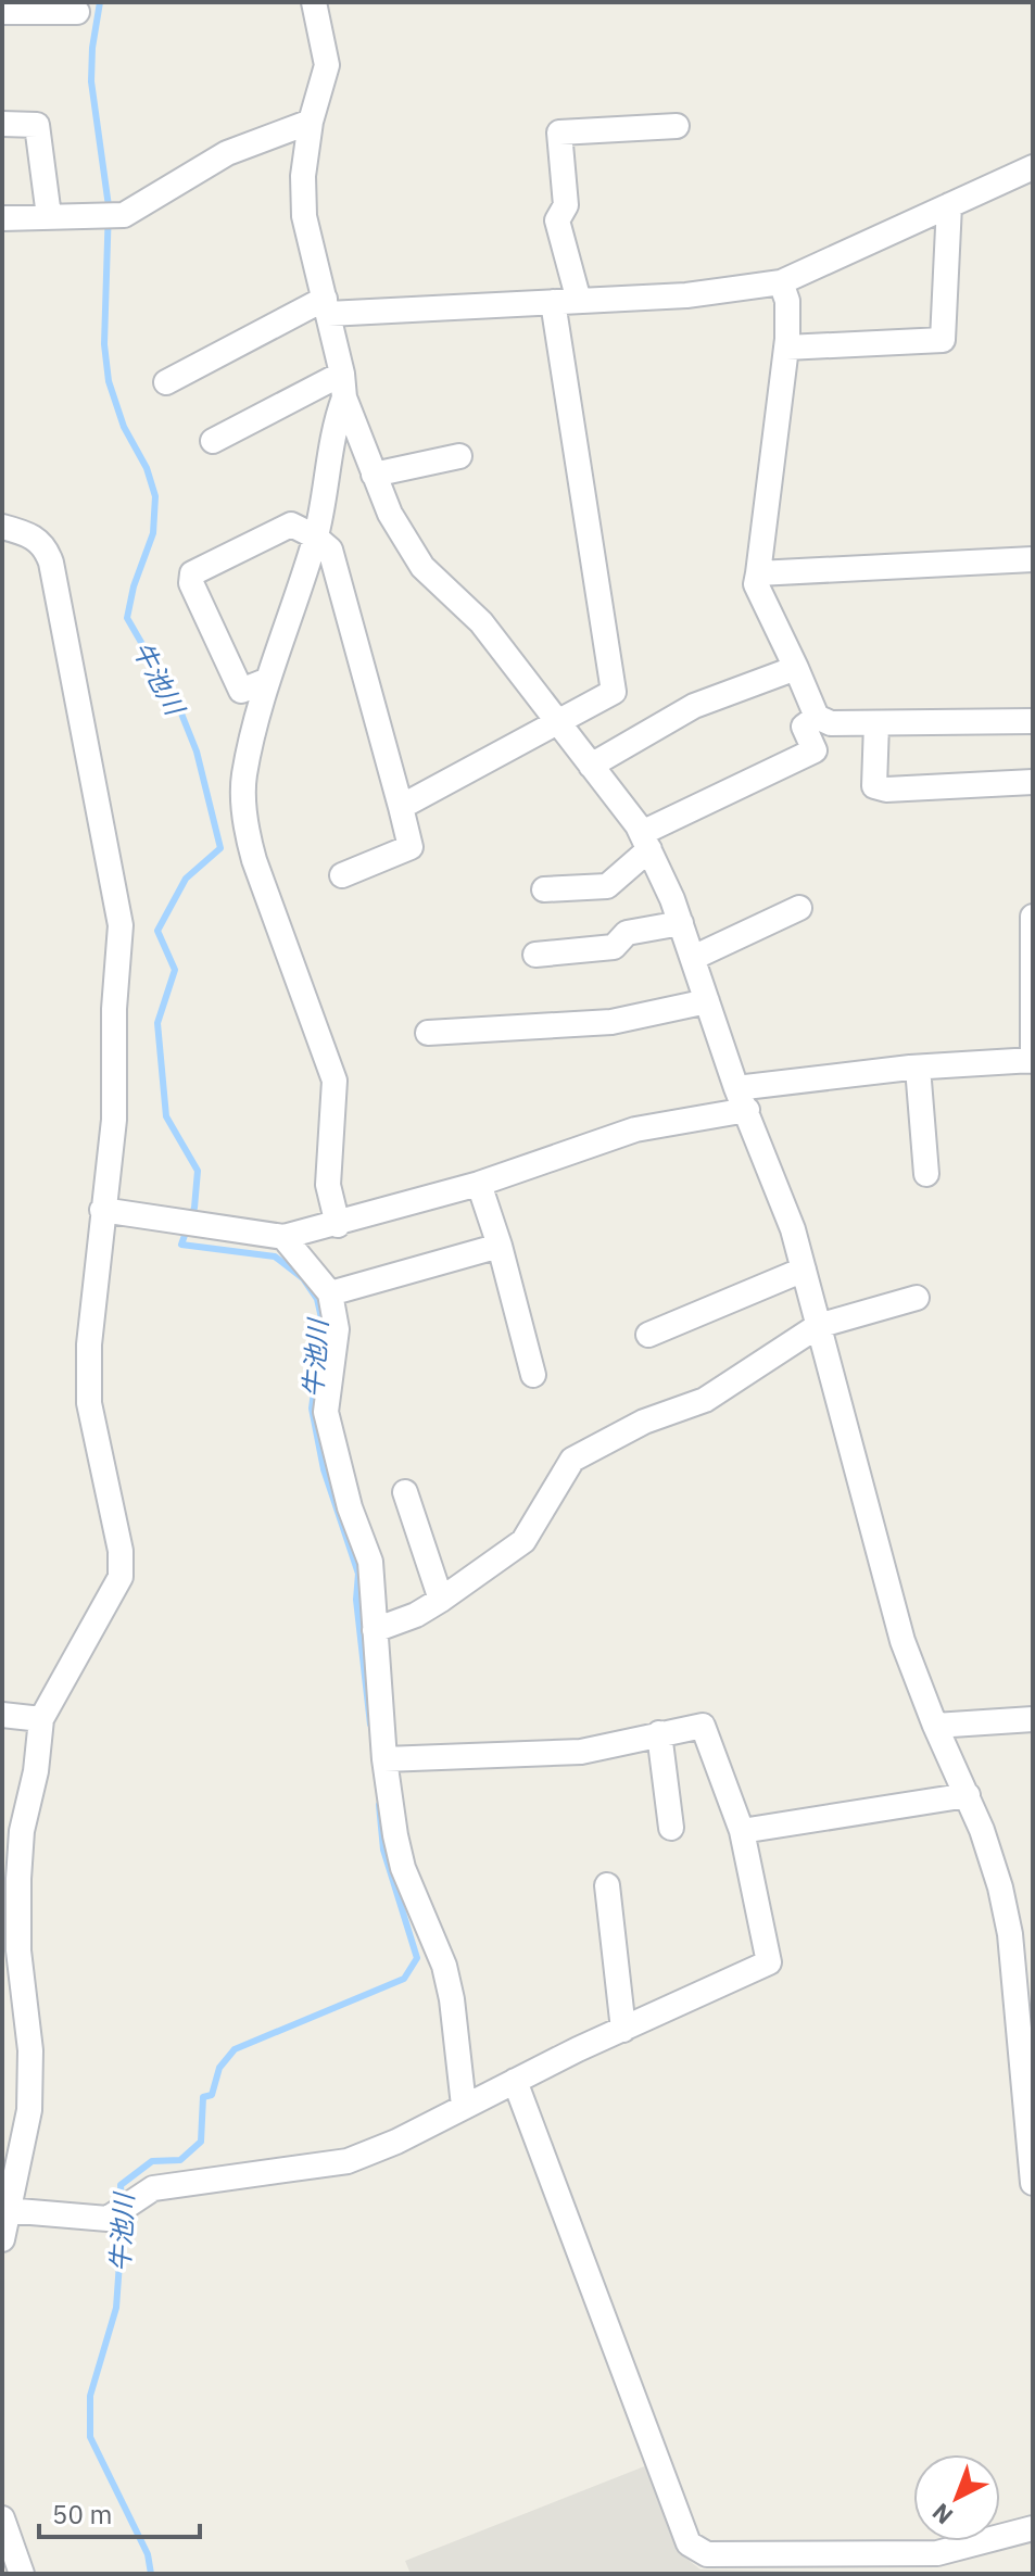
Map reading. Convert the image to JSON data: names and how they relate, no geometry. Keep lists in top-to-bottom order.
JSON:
{
  "water": ["牛池川"],
  "scale_bar": "50 m",
  "north": "bottom left"
}
